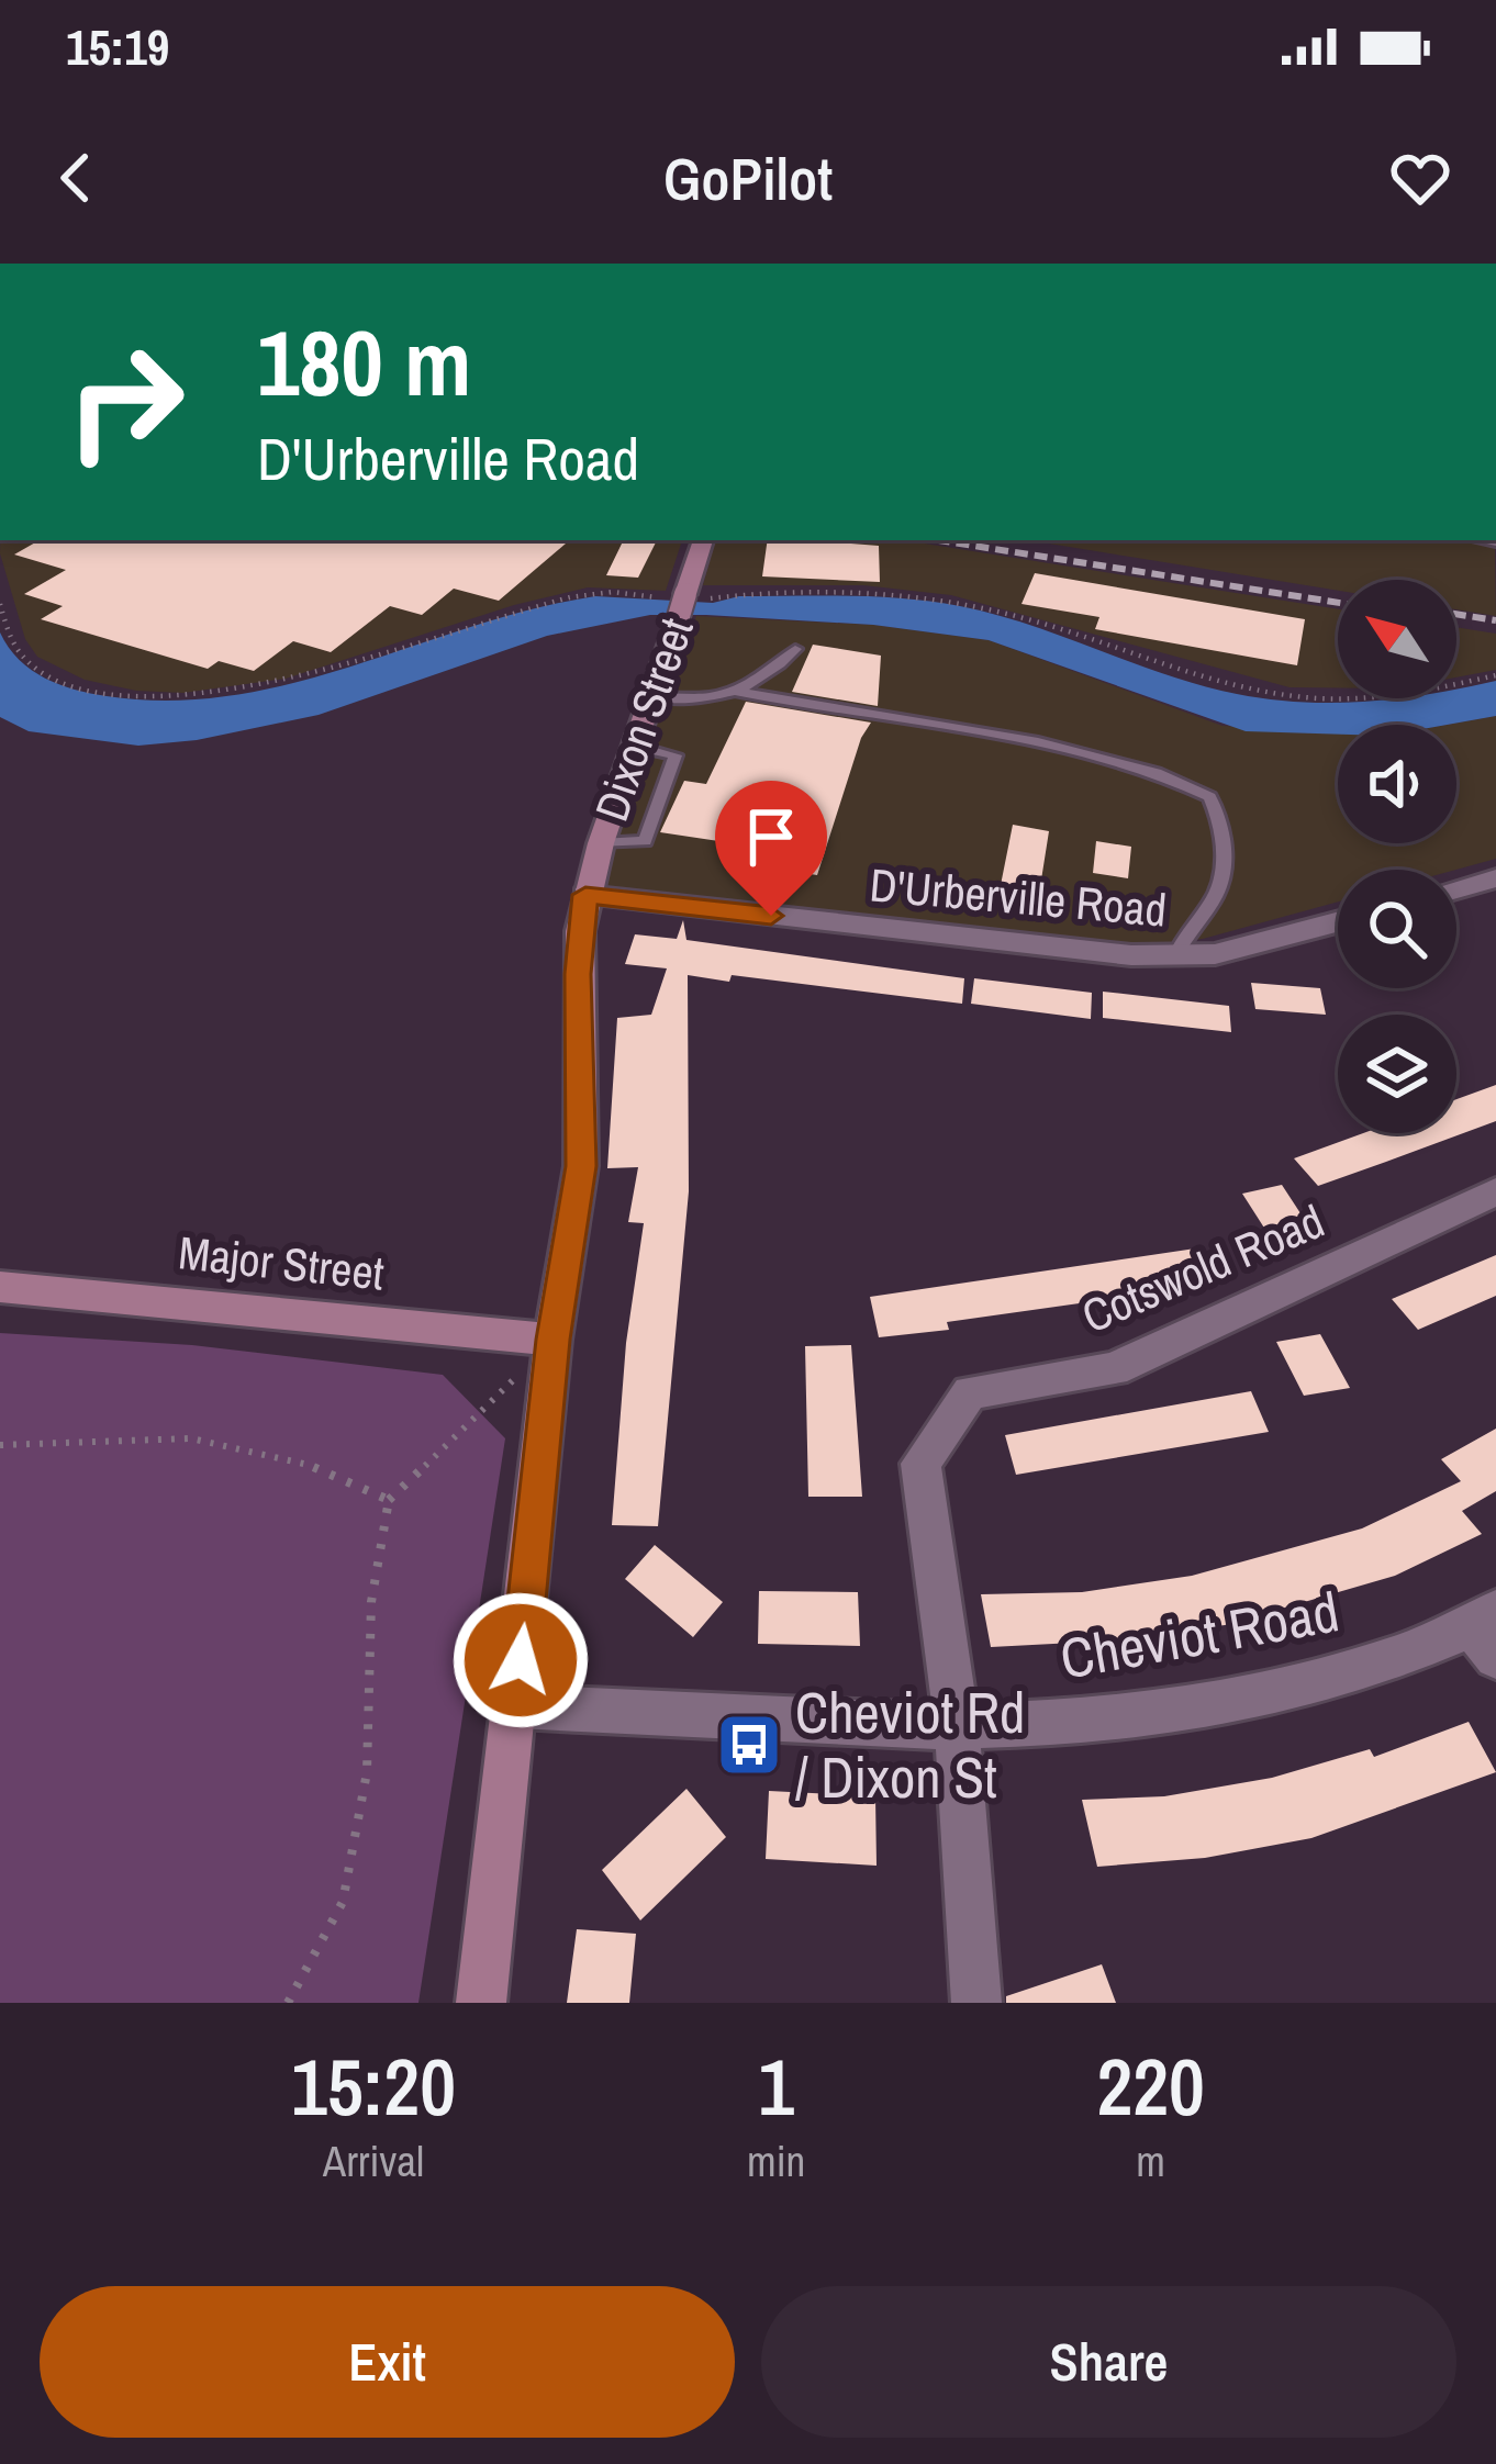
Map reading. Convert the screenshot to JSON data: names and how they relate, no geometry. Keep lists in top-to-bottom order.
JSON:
{
  "streets": {
    "street": [
      "Dixon Street",
      "D'Urberville Road",
      "Major Street",
      "Cotswold Road",
      "Cheviot Road"
    ]
  },
  "crossings": [
    ["Dixon Street", "D'Urberville Road"],
    ["Dixon Street", "Major Street"],
    ["Dixon Street", "Cheviot Road"],
    ["Cotswold Road", "Cheviot Road"]
  ],
  "places": {
    "bus stop": ["Cheviot Rd / Dixon St"]
  },
  "north": "top left",
  "page": {
    "status": "15:19",
    "header": "GoPilot",
    "turn": ["180 m", "D'Urberville Road"],
    "eta": [
      "15:20",
      "Arrival",
      "1",
      "min",
      "220",
      "m"
    ],
    "buttons": ["Exit", "Share"]
  }
}
